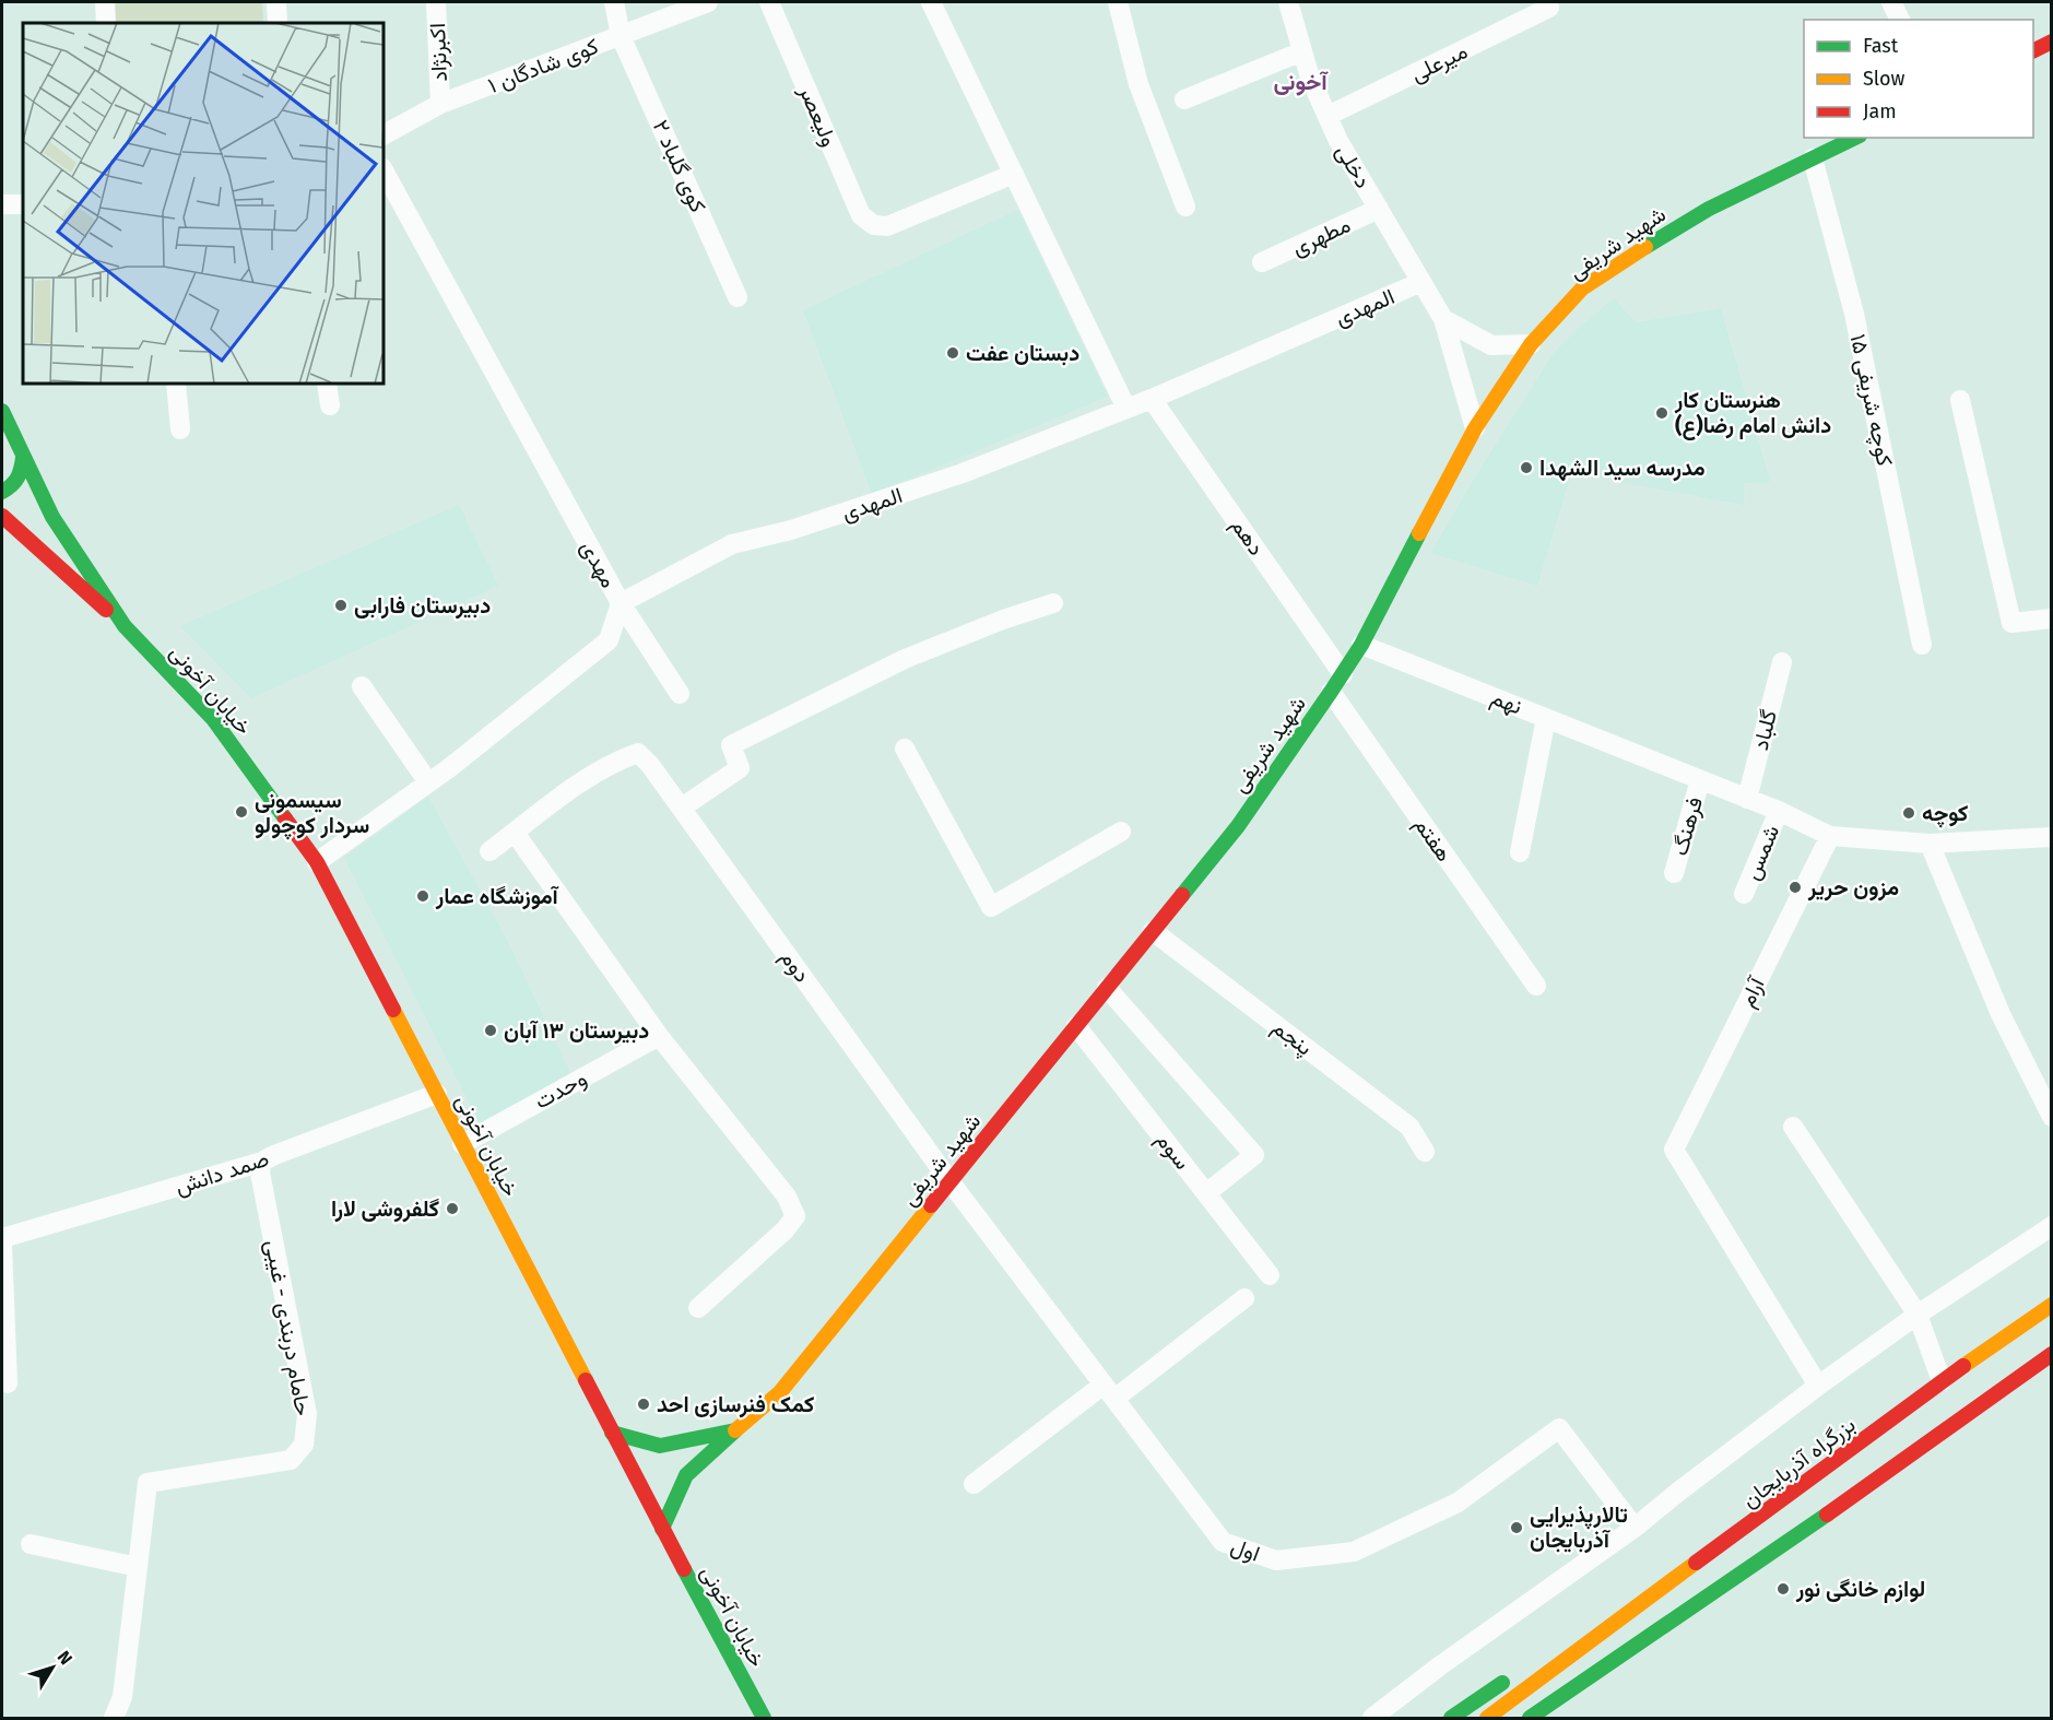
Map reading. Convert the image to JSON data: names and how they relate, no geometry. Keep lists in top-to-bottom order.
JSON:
{
  "streets": {
    "main road": ["شهید شریفی", "خیابان آخونی", "بزرگراه آذربایجان"],
    "street": [
      "اکبرنژاد",
      "میرعلی",
      "کوی شادگان ۱",
      "ولیعصر",
      "کوی گلباد ۲",
      "دخلی",
      "مطهری",
      "المهدی",
      "کوچه شریفی ۱۵",
      "دهم",
      "مهدی",
      "نهم",
      "گلباد",
      "فرهنگ",
      "هفتم",
      "شمس",
      "دوم",
      "آرام",
      "پنجم",
      "وحدت",
      "سوم",
      "صمد دانش",
      "حامام دربندی - غیبی",
      "اول"
    ]
  },
  "crossings": [
    ["اکبرنژاد", "کوی شادگان ۱"],
    ["میرعلی", "دخلی"],
    ["کوی شادگان ۱", "کوی گلباد ۲"],
    ["دخلی", "مطهری"],
    ["دخلی", "شهید شریفی"],
    ["دخلی", "المهدی"],
    ["شهید شریفی", "کوچه شریفی ۱۵"],
    ["شهید شریفی", "دهم"],
    ["شهید شریفی", "خیابان آخونی"],
    ["شهید شریفی", "نهم"],
    ["شهید شریفی", "هفتم"],
    ["شهید شریفی", "دوم"],
    ["شهید شریفی", "پنجم"],
    ["شهید شریفی", "سوم"],
    ["شهید شریفی", "اول"],
    ["المهدی", "دهم"],
    ["المهدی", "مهدی"],
    ["مهدی", "خیابان آخونی"],
    ["خیابان آخونی", "وحدت"],
    ["خیابان آخونی", "صمد دانش"],
    ["نهم", "گلباد"],
    ["نهم", "فرهنگ"],
    ["نهم", "شمس"],
    ["نهم", "آرام"],
    ["دوم", "اول"],
    ["صمد دانش", "حامام دربندی - غیبی"]
  ],
  "districts": ["آخونی"],
  "places": [
    "دبستان عفت",
    "هنرستان کار دانش امام رضا(ع)",
    "مدرسه سید الشهدا",
    "دبیرستان فارابی",
    "سیسمونی سردار کوچولو",
    "کوچه",
    "مزون حریر",
    "آموزشگاه عمار",
    "دبیرستان ۱۳ آبان",
    "گلفروشی لارا",
    "کمک فنرسازی احد",
    "تالارپذیرایی آذربایجان",
    "لوازم خانگی نور"
  ],
  "legend": ["Fast", "Slow", "Jam"],
  "north": "top right"
}
